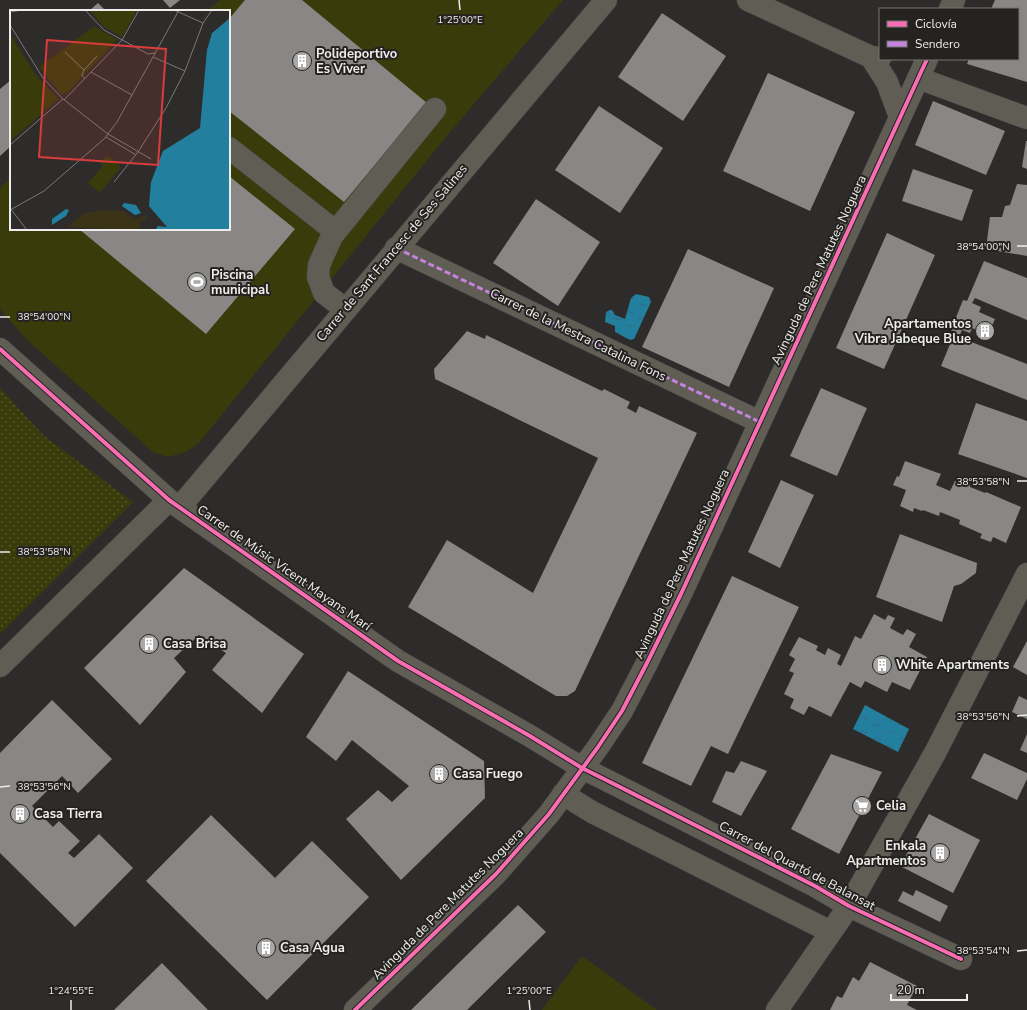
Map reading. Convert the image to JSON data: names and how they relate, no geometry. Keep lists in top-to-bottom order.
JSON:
{
  "streets": {
    "street": [
      "Carrer de Sant Francesc de Ses Salines",
      "Avinguda de Pere Matutes Noguera",
      "Carrer de la Mestra Catalina Fons",
      "Carrer de Músic Vicent Mayans Marí",
      "Carrer del Quartó de Balansat"
    ]
  },
  "crossings": [
    ["Carrer de Sant Francesc de Ses Salines", "Carrer de la Mestra Catalina Fons"],
    ["Carrer de Sant Francesc de Ses Salines", "Carrer de Músic Vicent Mayans Marí"],
    ["Avinguda de Pere Matutes Noguera", "Carrer de la Mestra Catalina Fons"],
    ["Avinguda de Pere Matutes Noguera", "Carrer de Músic Vicent Mayans Marí"],
    ["Avinguda de Pere Matutes Noguera", "Carrer del Quartó de Balansat"],
    ["Carrer de Músic Vicent Mayans Marí", "Carrer del Quartó de Balansat"]
  ],
  "places": {
    "building": [
      "Polideportivo Es Viver",
      "Apartamentos Vibra Jabeque Blue",
      "Casa Brisa",
      "White Apartments",
      "Casa Fuego",
      "Casa Tierra",
      "Enkala Apartmentos",
      "Casa Agua"
    ],
    "sports": ["Piscina municipal"],
    "supermarket": ["Celia"]
  },
  "legend": ["Ciclovía", "Sendero"],
  "scale_bar": "20 m",
  "coordinates": [
    "1°25'00\"E",
    "38°54'00\"N",
    "38°53'58\"N",
    "38°53'56\"N",
    "38°53'54\"N",
    "1°24'55\"E"
  ]
}
